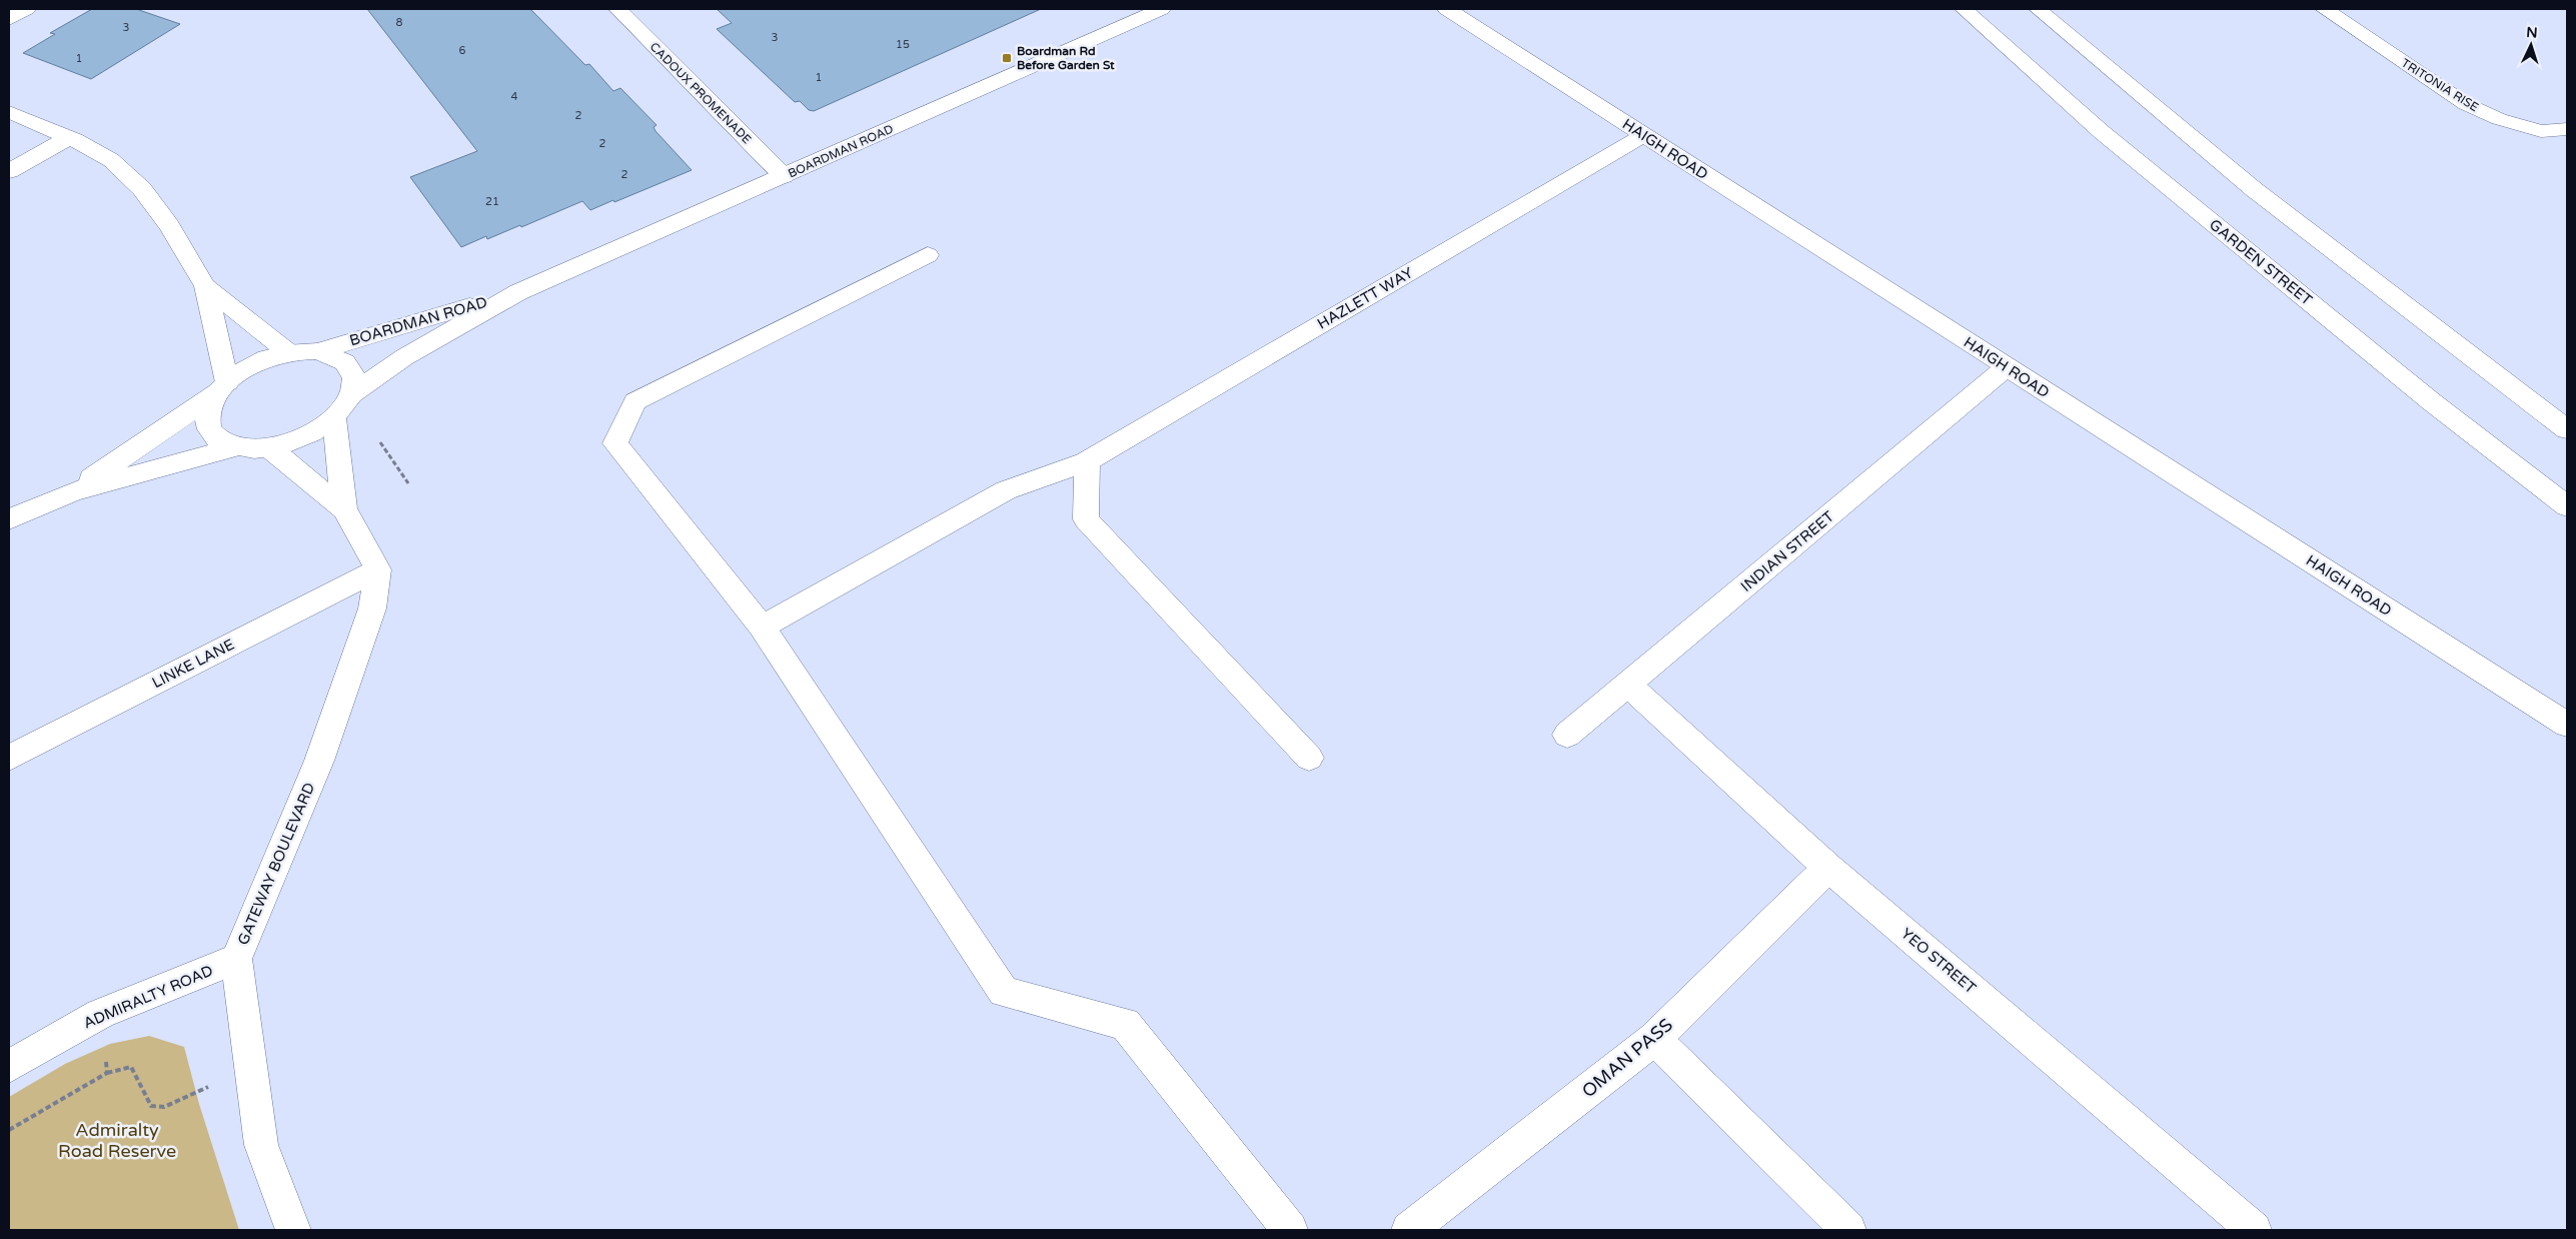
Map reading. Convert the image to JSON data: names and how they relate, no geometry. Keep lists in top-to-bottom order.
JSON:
{
  "streets": {
    "street": [
      "TRITONIA RISE",
      "CADOUX PROMENADE",
      "HAIGH ROAD",
      "BOARDMAN ROAD",
      "GARDEN STREET",
      "HAZLETT WAY",
      "INDIAN STREET",
      "LINKE LANE",
      "GATEWAY BOULEVARD",
      "YEO STREET",
      "ADMIRALTY ROAD",
      "OMAN PASS"
    ]
  },
  "crossings": [
    ["CADOUX PROMENADE", "BOARDMAN ROAD"],
    ["HAIGH ROAD", "HAZLETT WAY"],
    ["HAIGH ROAD", "INDIAN STREET"],
    ["INDIAN STREET", "YEO STREET"],
    ["LINKE LANE", "GATEWAY BOULEVARD"],
    ["GATEWAY BOULEVARD", "ADMIRALTY ROAD"],
    ["YEO STREET", "OMAN PASS"]
  ],
  "parks": ["Admiralty Road Reserve"],
  "places": {
    "transit": ["Boardman Rd Before Garden St"]
  },
  "house_numbers": [
    "8",
    "3",
    "3",
    "15",
    "6",
    "1",
    "1",
    "4",
    "2",
    "2",
    "2",
    "21"
  ],
  "north": "top"
}
